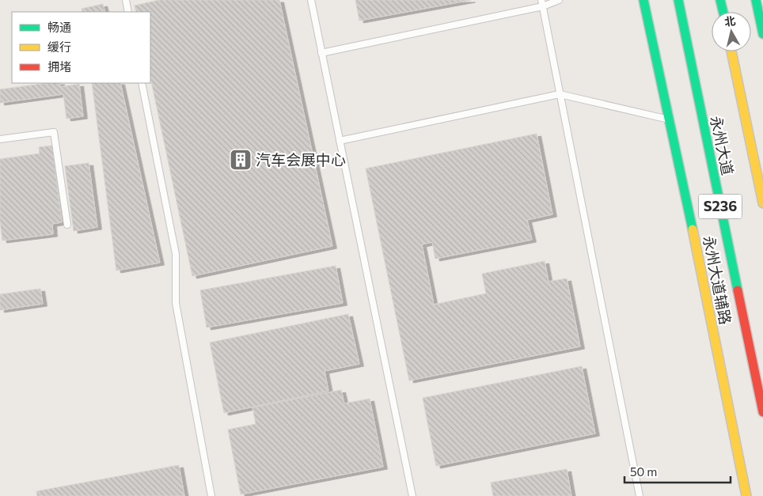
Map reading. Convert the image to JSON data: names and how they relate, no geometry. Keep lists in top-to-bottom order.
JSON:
{
  "streets": {
    "main road": ["永州大道", "S236", "永州大道辅路"]
  },
  "places": {
    "building": ["汽车会展中心"]
  },
  "legend": ["畅通", "缓行", "拥堵"],
  "scale_bar": "50 m",
  "north": "top"
}
